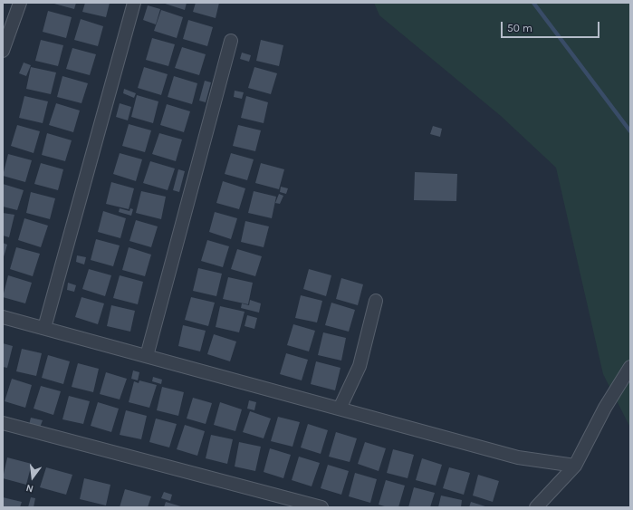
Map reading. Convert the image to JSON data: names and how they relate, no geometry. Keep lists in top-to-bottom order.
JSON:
{
  "scale_bar": "50 m",
  "north": "bottom"
}
